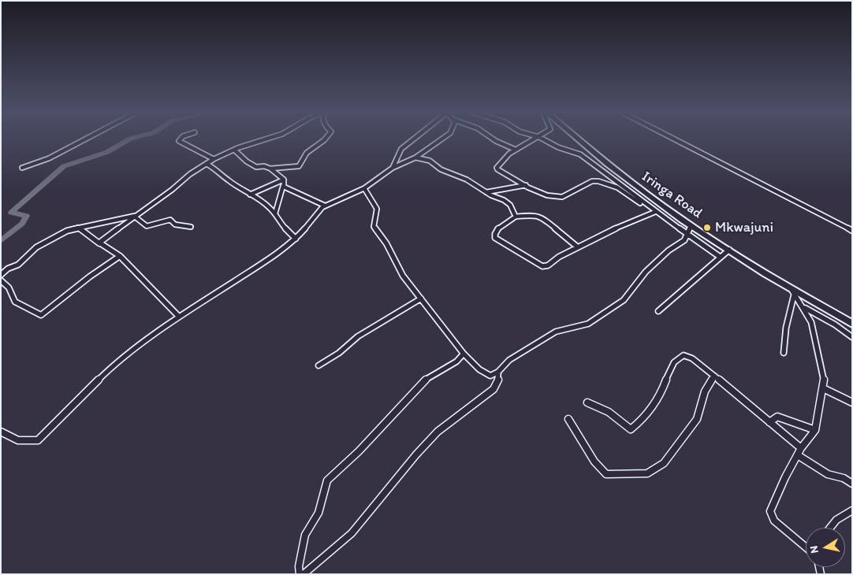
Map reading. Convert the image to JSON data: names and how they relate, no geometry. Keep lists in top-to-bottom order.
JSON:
{
  "streets": {
    "highway": ["Iringa Road"]
  },
  "places": ["Mkwajuni"],
  "north": "left"
}
